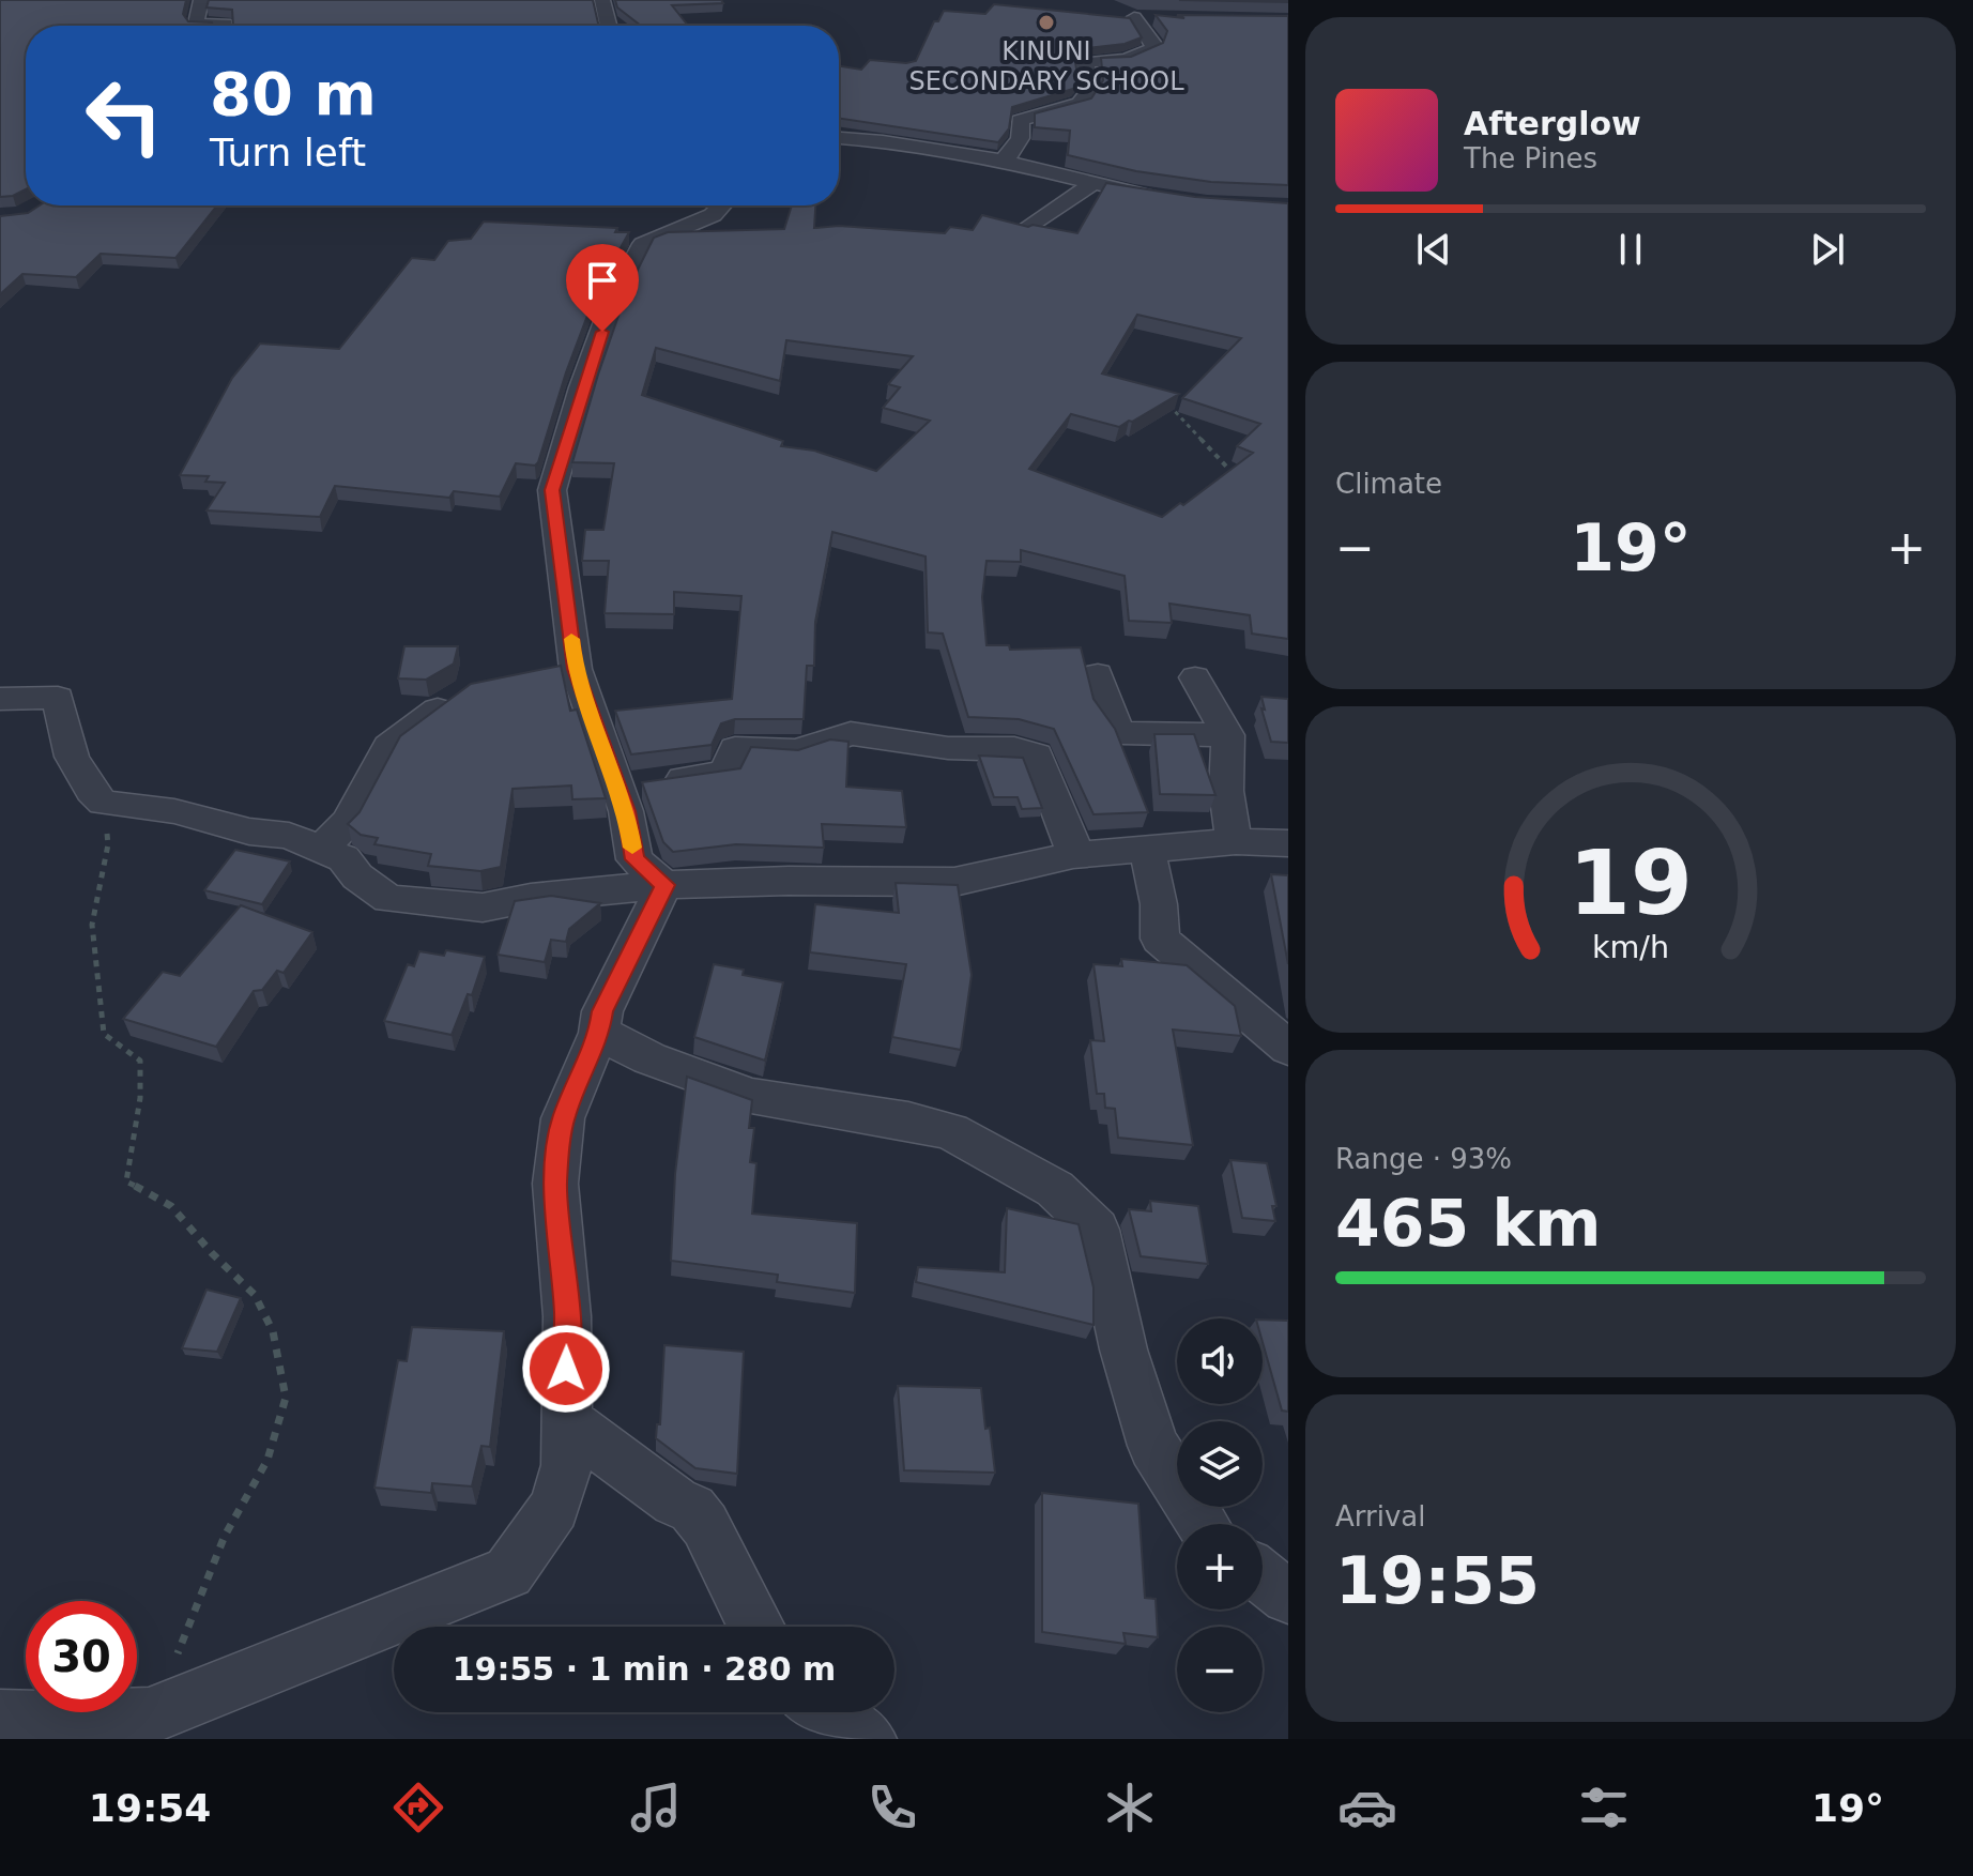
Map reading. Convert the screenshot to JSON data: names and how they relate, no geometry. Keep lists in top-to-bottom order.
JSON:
{
  "places": ["KINUNI SECONDARY SCHOOL"],
  "page": {
    "turn": ["80 m", "Turn left"],
    "song": ["Afterglow", "The Pines"],
    "tile": [
      "Climate",
      ["Range · 93%", "465 km"],
      ["Arrival", "19:55"]
    ],
    "heat": ["−", "19°", "+"],
    "map_buttons": ["+", "−"],
    "limit": "30",
    "trip": "19:55 · 1 min · 280 m",
    "tabs": ["19:54", "19°"],
    "gauge": ["19", "km/h"]
  }
}
